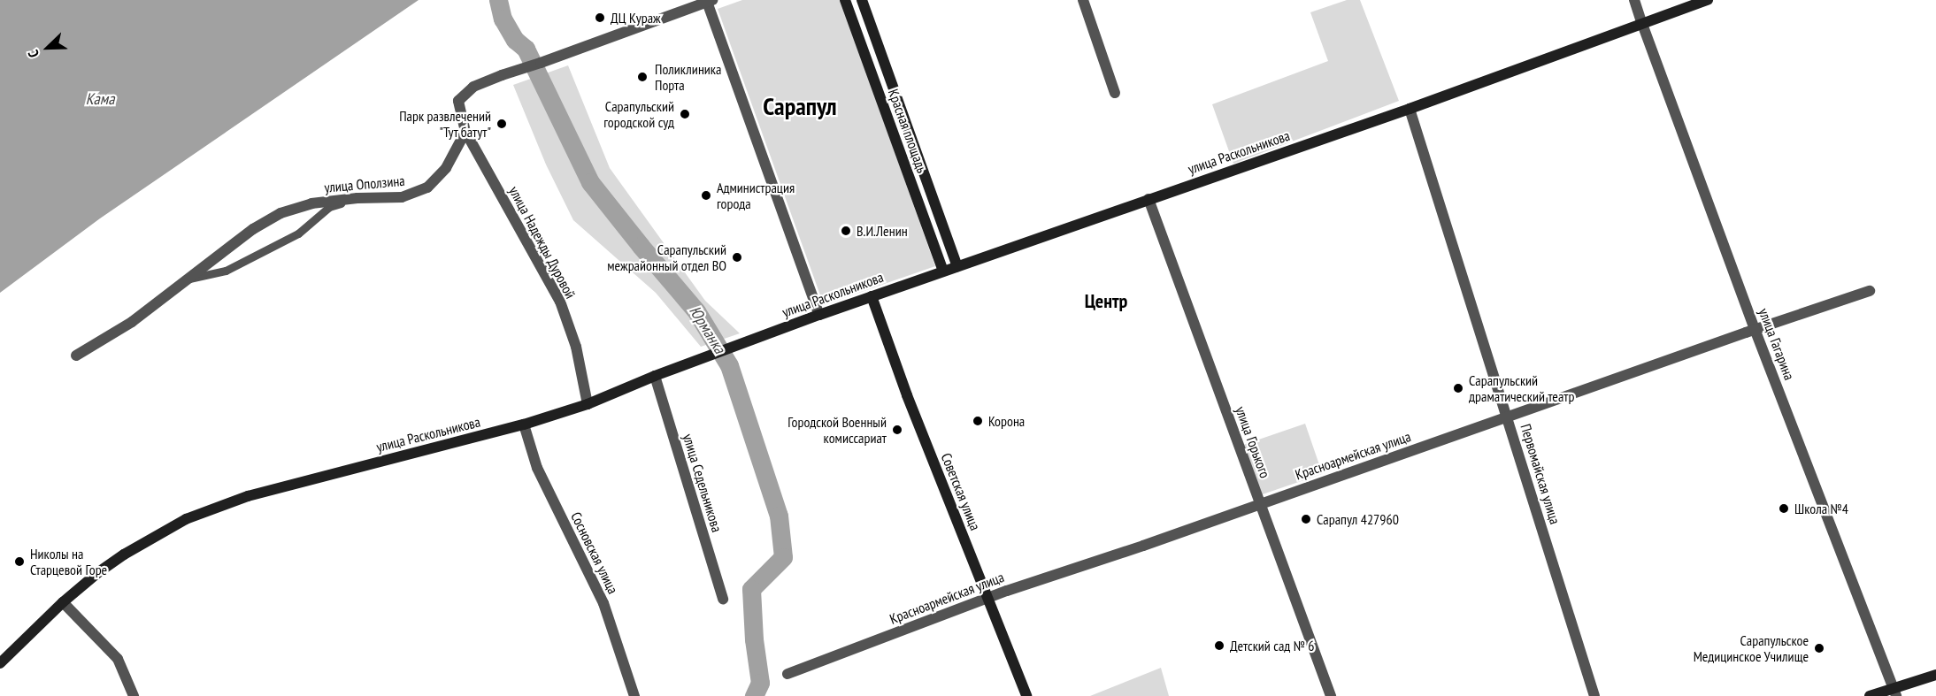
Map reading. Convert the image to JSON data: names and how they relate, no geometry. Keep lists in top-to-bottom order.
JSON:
{
  "streets": {
    "main road": ["Красная площадь", "улица Раскольникова", "Советская улица"],
    "street": [
      "улица Оползина",
      "улица Надежды Дуровой",
      "улица Гагарина",
      "улица Горького",
      "Красноармейская улица",
      "Первомайская улица",
      "улица Седельникова",
      "Сосновская улица"
    ]
  },
  "crossings": [
    ["Красная площадь", "улица Раскольникова"],
    ["улица Раскольникова", "улица Надежды Дуровой"],
    ["улица Раскольникова", "улица Гагарина"],
    ["улица Раскольникова", "улица Горького"],
    ["улица Раскольникова", "Первомайская улица"],
    ["улица Раскольникова", "улица Седельникова"],
    ["улица Раскольникова", "Советская улица"],
    ["улица Раскольникова", "Сосновская улица"],
    ["улица Оползина", "улица Надежды Дуровой"],
    ["улица Гагарина", "Красноармейская улица"],
    ["улица Горького", "Красноармейская улица"],
    ["Красноармейская улица", "Первомайская улица"],
    ["Красноармейская улица", "Советская улица"]
  ],
  "districts": ["Сарапул", "Центр"],
  "water": ["Кама", "Юрманка"],
  "places": [
    "ДЦ Кураж",
    "Поликлиника Порта",
    "Сарапульский городской суд",
    "Парк развлечений \"Тут батут\"",
    "Администрация города",
    "В.И.Ленин",
    "Сарапульский межрайонный отдел ВО",
    "Сарапульский драматический театр",
    "Корона",
    "Городской Военный комиссариат",
    "Школа №4",
    "Сарапул 427960",
    "Николы на Старцевой Горе",
    "Детский сад № 6",
    "Сарапульское Медицинское Училище"
  ],
  "north": "bottom left"
}
